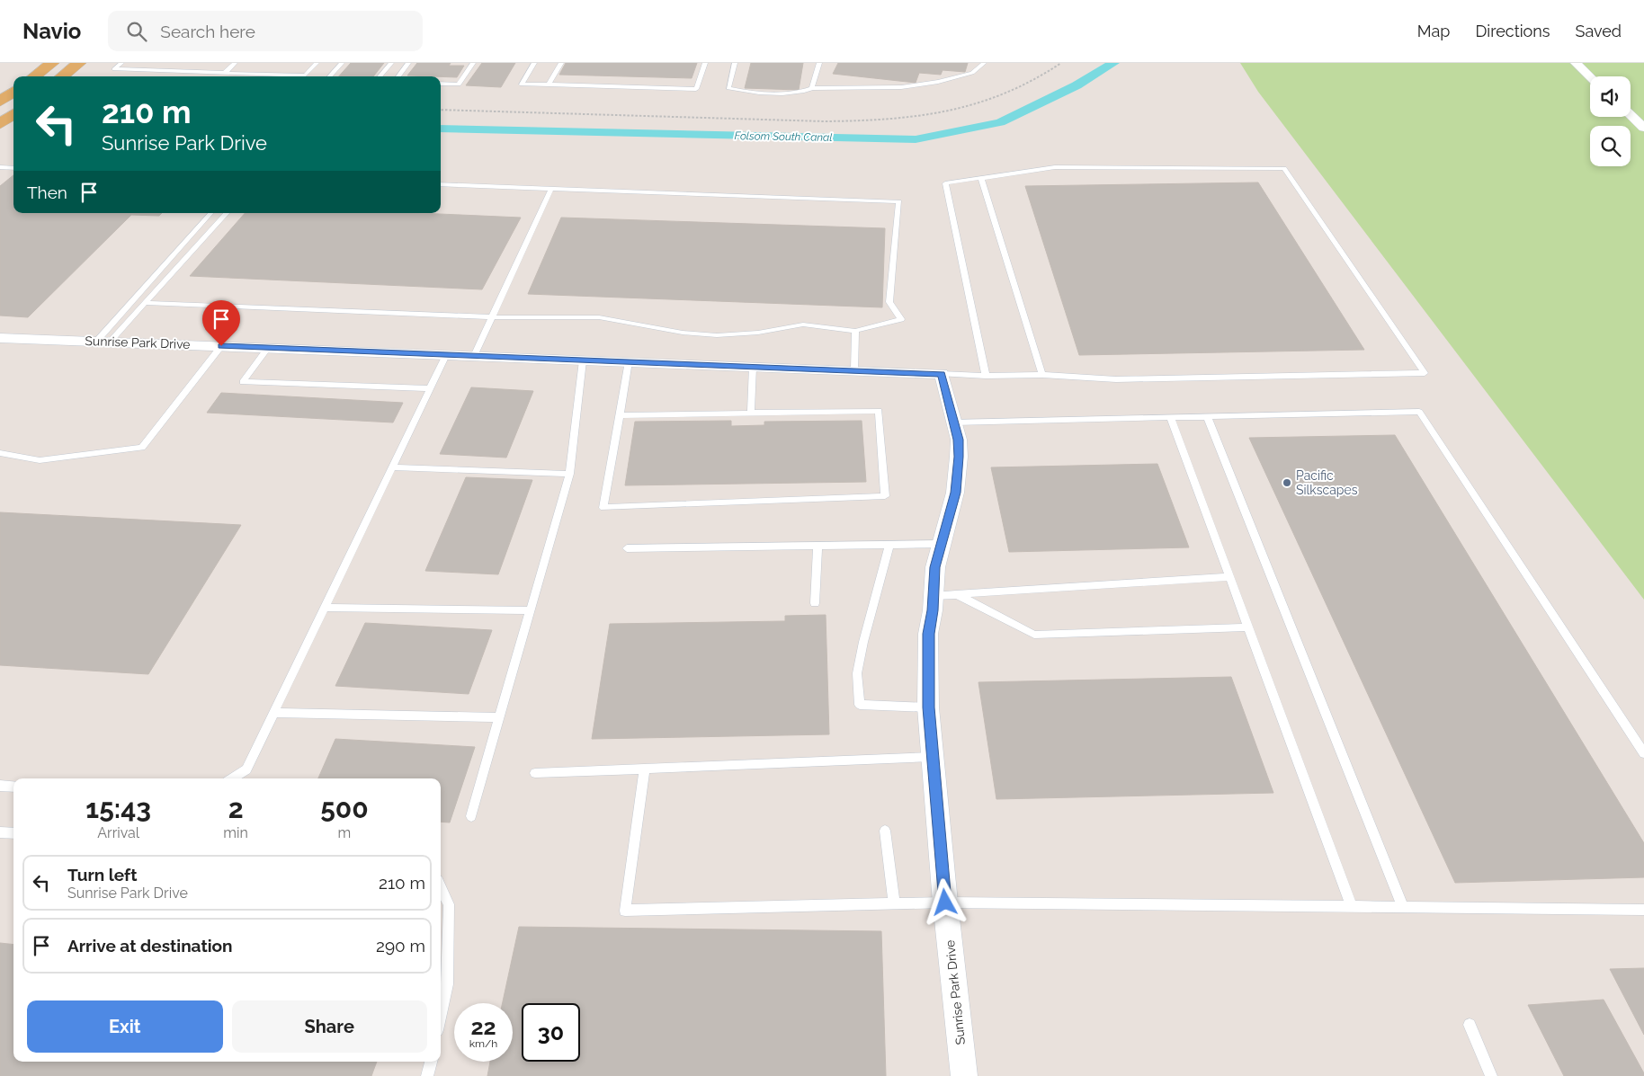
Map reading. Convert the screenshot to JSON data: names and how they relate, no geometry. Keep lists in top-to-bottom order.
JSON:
{
  "streets": {
    "street": ["Sunrise Park Drive"]
  },
  "water": ["Folsom South Canal"],
  "places": ["Pacific Silkscapes"],
  "page": {
    "header": "Navio",
    "search": "Search here",
    "nav": ["Map", "Directions", "Saved"],
    "turn": ["210 m", "Sunrise Park Drive"],
    "then": "Then",
    "eta": [
      "15:43",
      "Arrival",
      "2",
      "min",
      "500",
      "m"
    ],
    "list": [
      {
        "name": "Turn left",
        "note": "Sunrise Park Drive",
        "value": "210 m"
      },
      {
        "name": "Arrive at destination",
        "value": "290 m"
      }
    ],
    "buttons": ["Exit", "Share"],
    "speed": "22 km/h",
    "limit": "30"
  }
}
